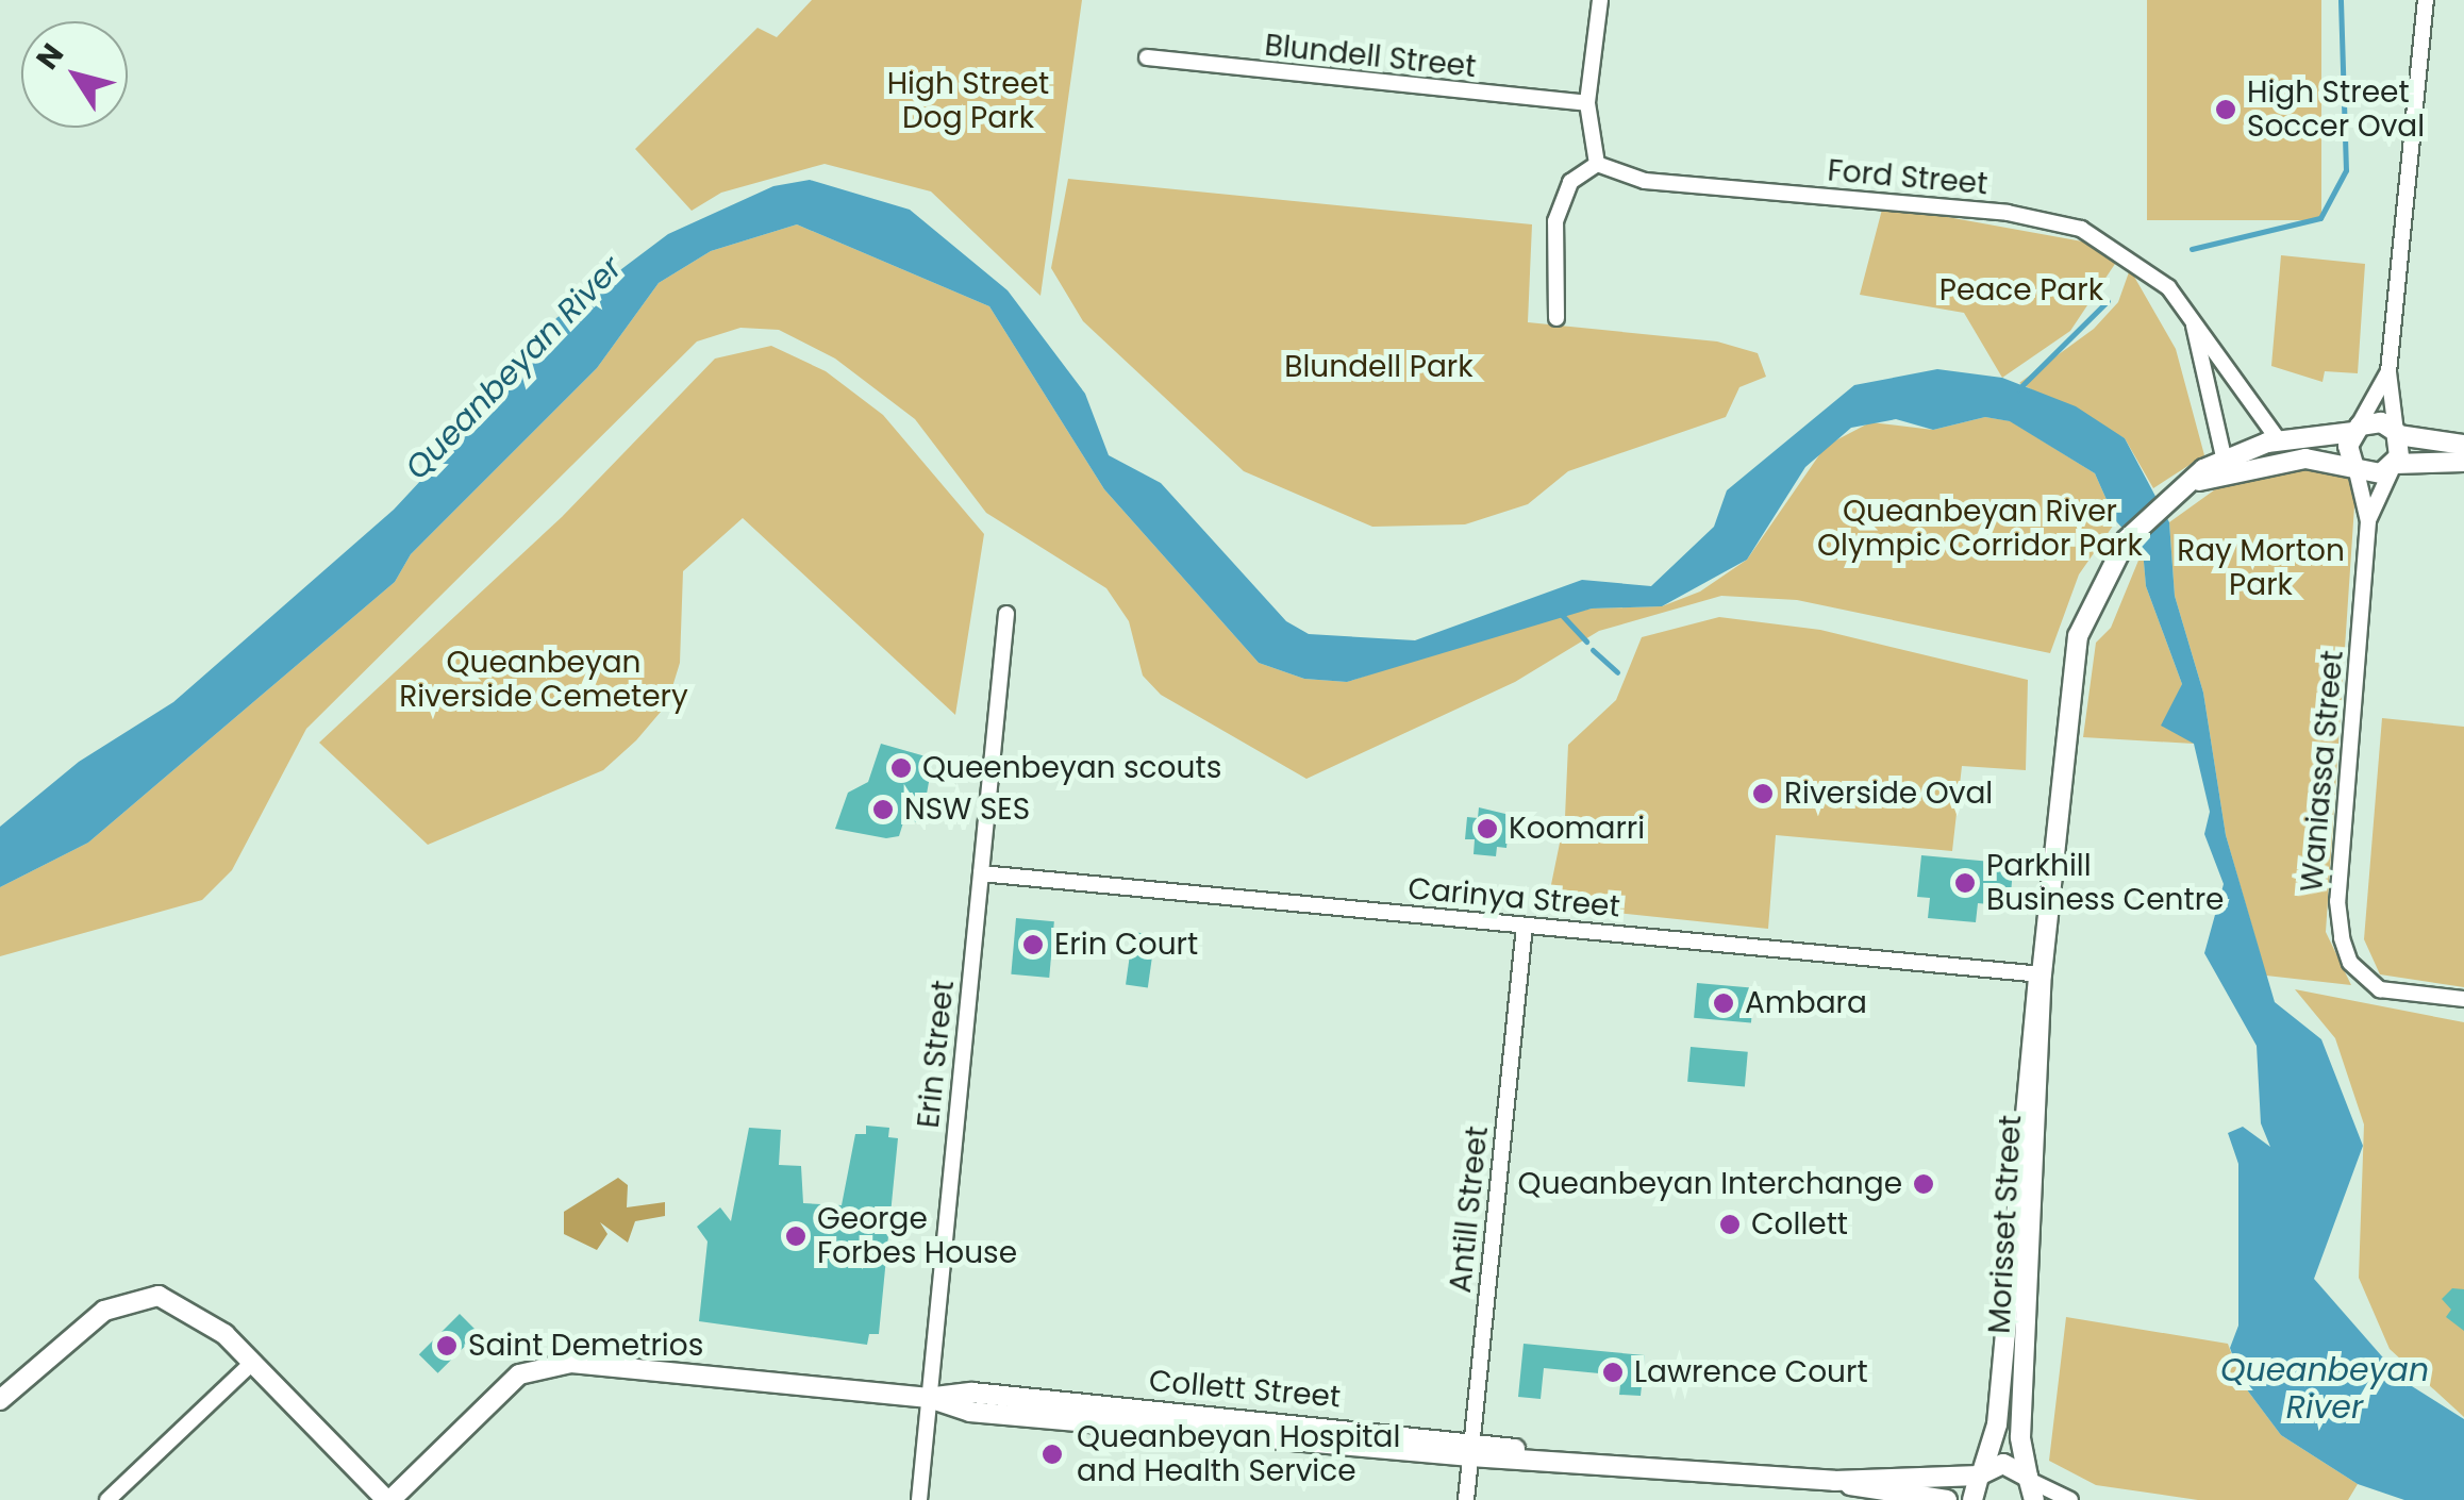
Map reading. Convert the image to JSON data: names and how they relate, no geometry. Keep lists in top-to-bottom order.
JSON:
{
  "streets": {
    "street": [
      "Blundell Street",
      "Ford Street",
      "Waniassa Street",
      "Carinya Street",
      "Erin Street",
      "Antill Street",
      "Morisset Street",
      "Collett Street"
    ]
  },
  "crossings": [
    ["Ford Street", "Morisset Street"],
    ["Carinya Street", "Erin Street"],
    ["Carinya Street", "Antill Street"],
    ["Carinya Street", "Morisset Street"],
    ["Erin Street", "Collett Street"],
    ["Antill Street", "Collett Street"],
    ["Morisset Street", "Collett Street"]
  ],
  "water": ["Queanbeyan River"],
  "parks": [
    "High Street Dog Park",
    "Peace Park",
    "Blundell Park",
    "Queanbeyan River Olympic Corridor Park",
    "Ray Morton Park",
    "Queanbeyan Riverside Cemetery"
  ],
  "places": [
    "High Street Soccer Oval",
    "Queenbeyan scouts",
    "Riverside Oval",
    "NSW SES",
    "Koomarri",
    "Parkhill Business Centre",
    "Erin Court",
    "Ambara",
    "Queanbeyan Interchange",
    "Collett",
    "George Forbes House",
    "Saint Demetrios",
    "Lawrence Court",
    "Queanbeyan Hospital and Health Service"
  ],
  "north": "top left"
}
